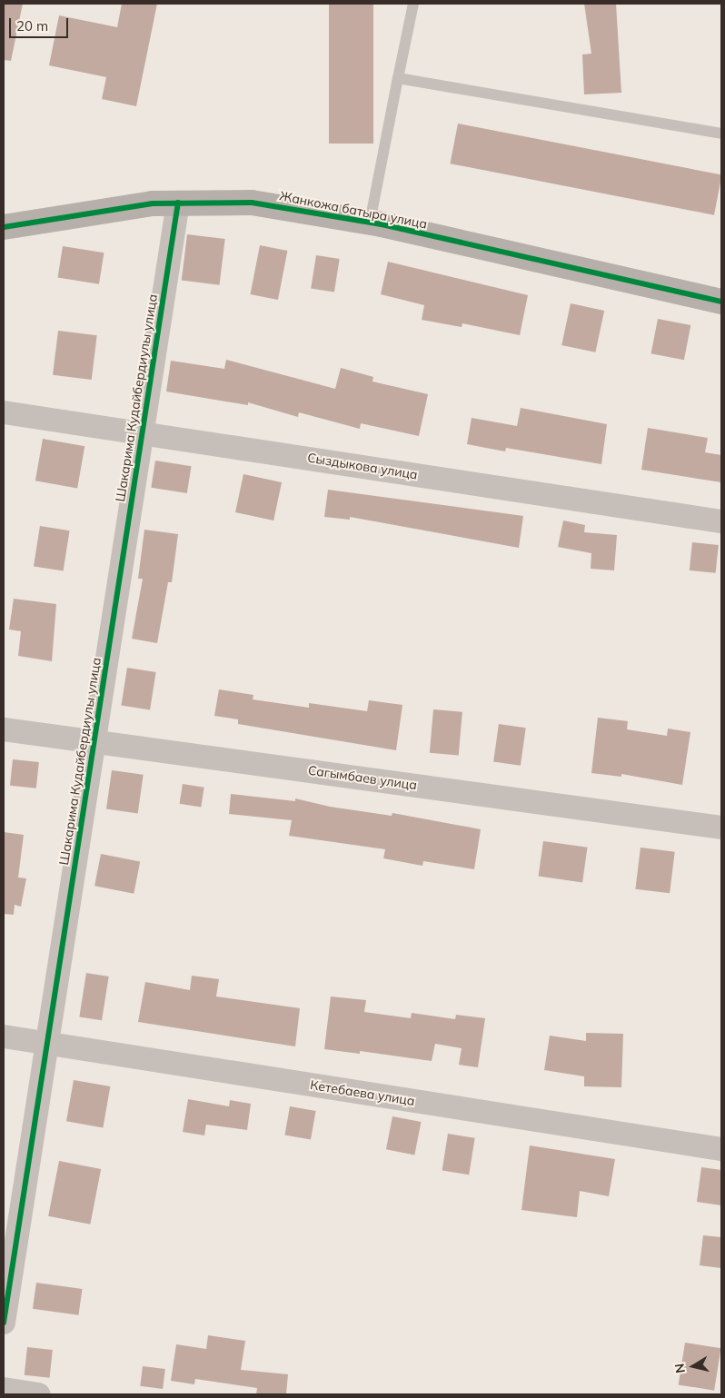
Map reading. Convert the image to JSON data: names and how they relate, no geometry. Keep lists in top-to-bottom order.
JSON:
{
  "streets": {
    "street": [
      "Жанкожа батыра улица",
      "Шакарима Кудайбердиулы улица",
      "Сыздыкова улица",
      "Сагымбаев улица",
      "Кетебаева улица"
    ]
  },
  "crossings": [
    ["Жанкожа батыра улица", "Шакарима Кудайбердиулы улица"],
    ["Шакарима Кудайбердиулы улица", "Сыздыкова улица"],
    ["Шакарима Кудайбердиулы улица", "Сагымбаев улица"],
    ["Шакарима Кудайбердиулы улица", "Кетебаева улица"]
  ],
  "scale_bar": "20 m",
  "north": "left"
}
